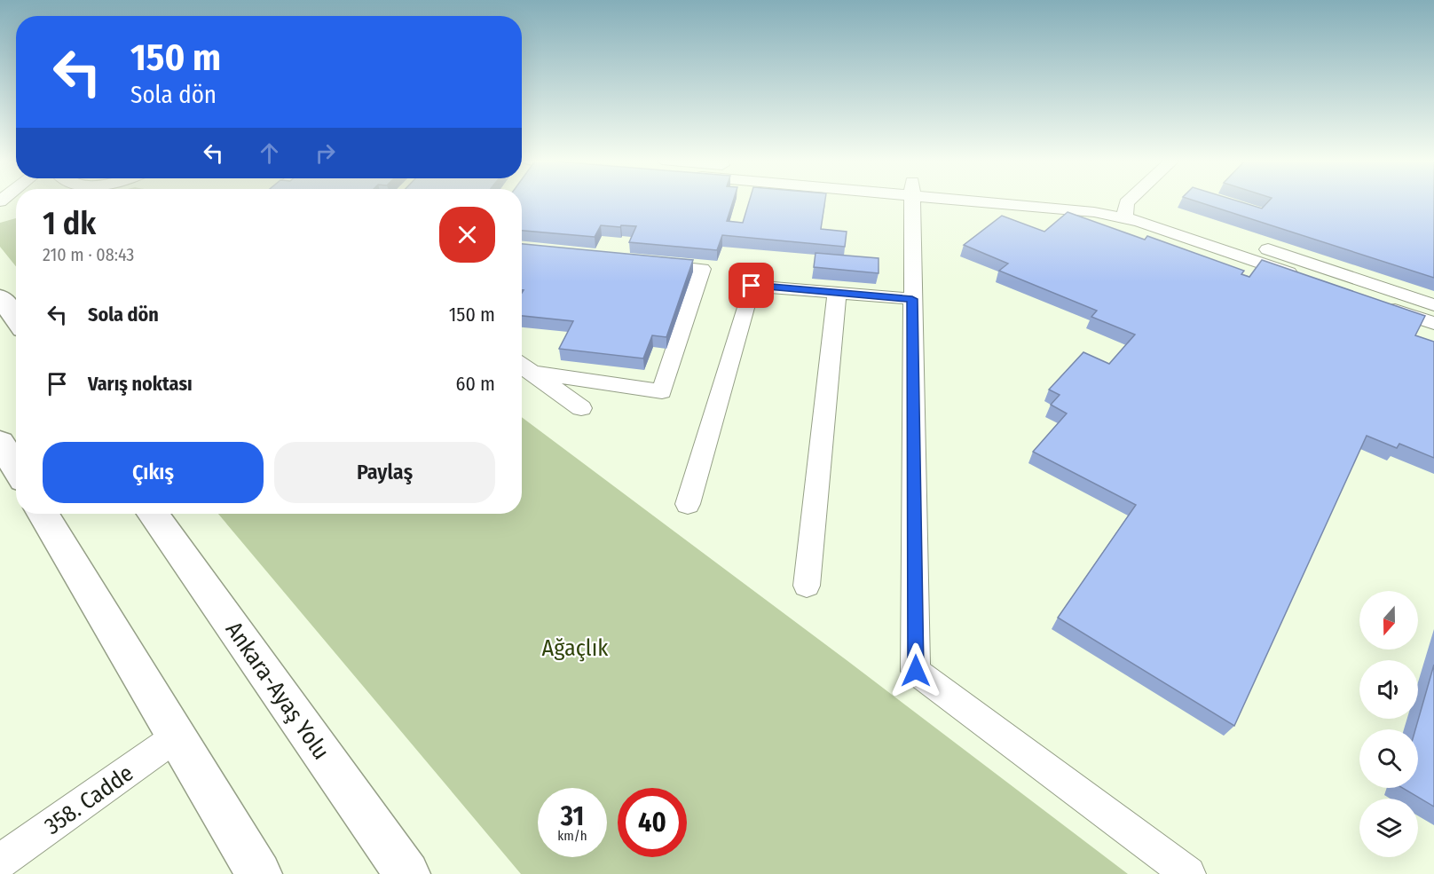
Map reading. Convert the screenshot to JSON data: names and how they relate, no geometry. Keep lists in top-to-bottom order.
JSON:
{
  "streets": {
    "highway": ["Ankara-Ayaş Yolu"],
    "street": ["358. Cadde"]
  },
  "parks": ["Ağaçlık"],
  "north": "bottom",
  "page": {
    "turn": ["150 m", "Sola dön"],
    "heading": ["1 dk", "210 m · 08:43"],
    "list": [
      {
        "name": "Sola dön",
        "value": "150 m"
      },
      {
        "name": "Varış noktası",
        "value": "60 m"
      }
    ],
    "buttons": ["Çıkış", "Paylaş"],
    "speed": "31 km/h",
    "limit": "40"
  }
}
